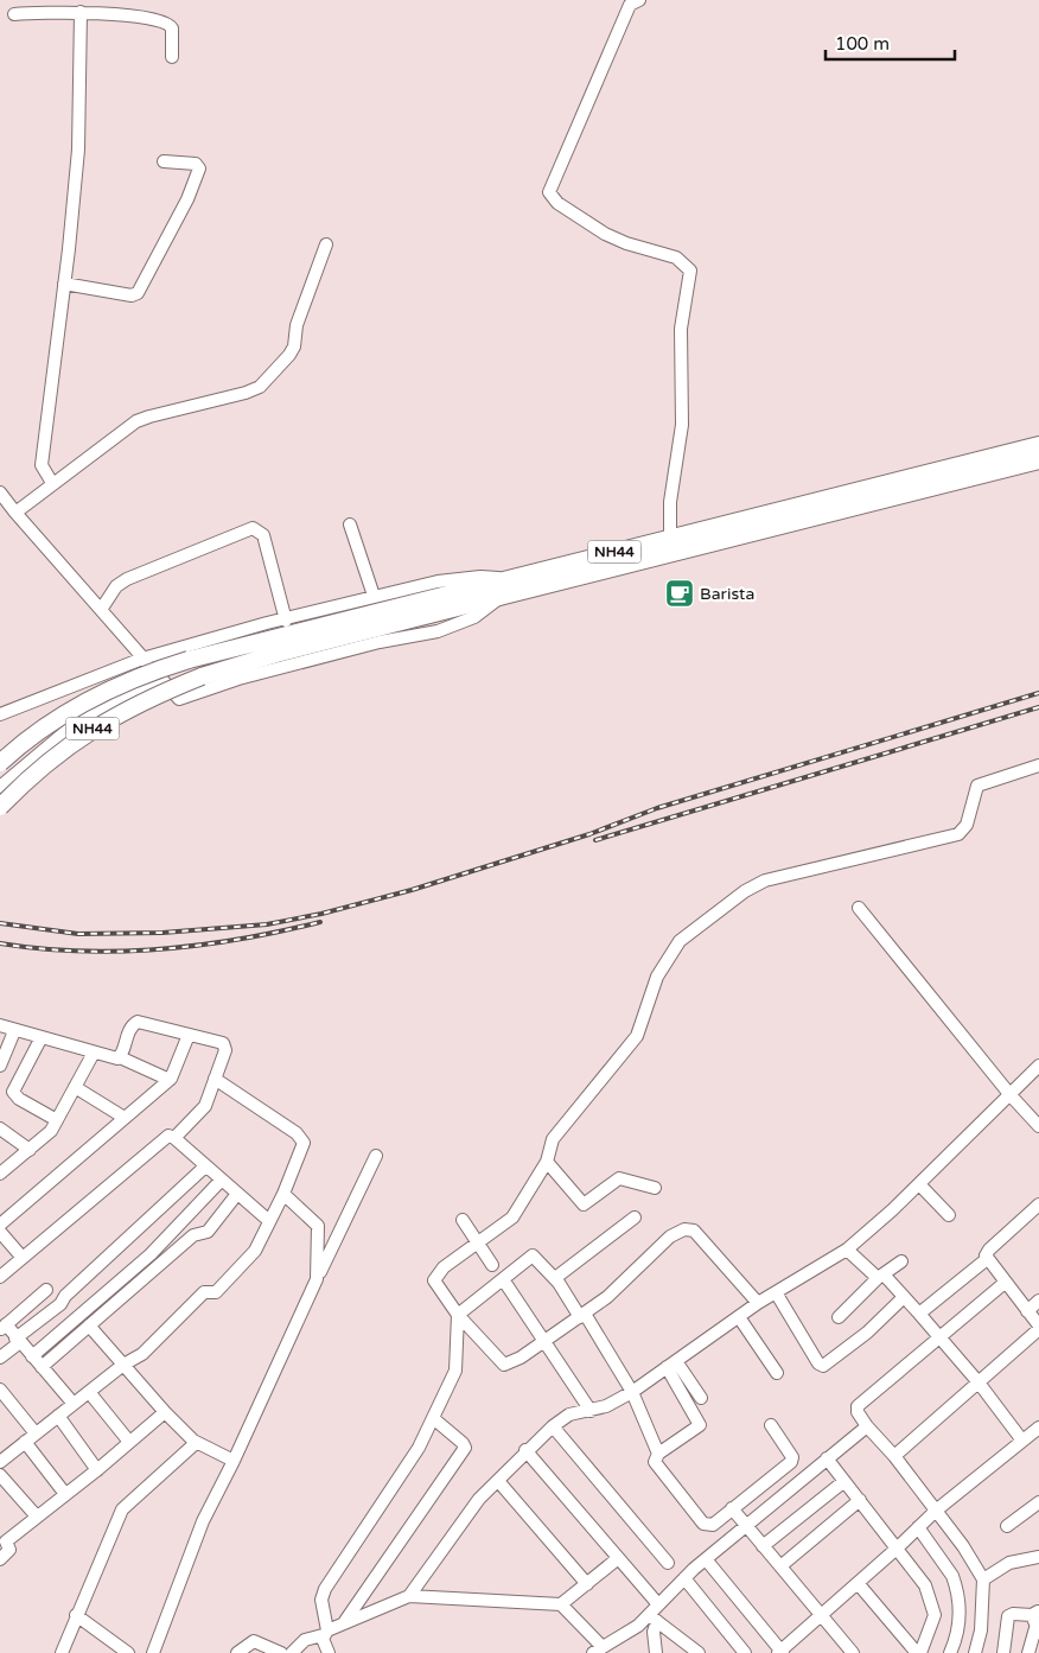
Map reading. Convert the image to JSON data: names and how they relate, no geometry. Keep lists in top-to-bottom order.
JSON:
{
  "streets": {
    "highway": ["NH44"]
  },
  "places": {
    "cafe": ["Barista"]
  },
  "scale_bar": "100 m"
}
